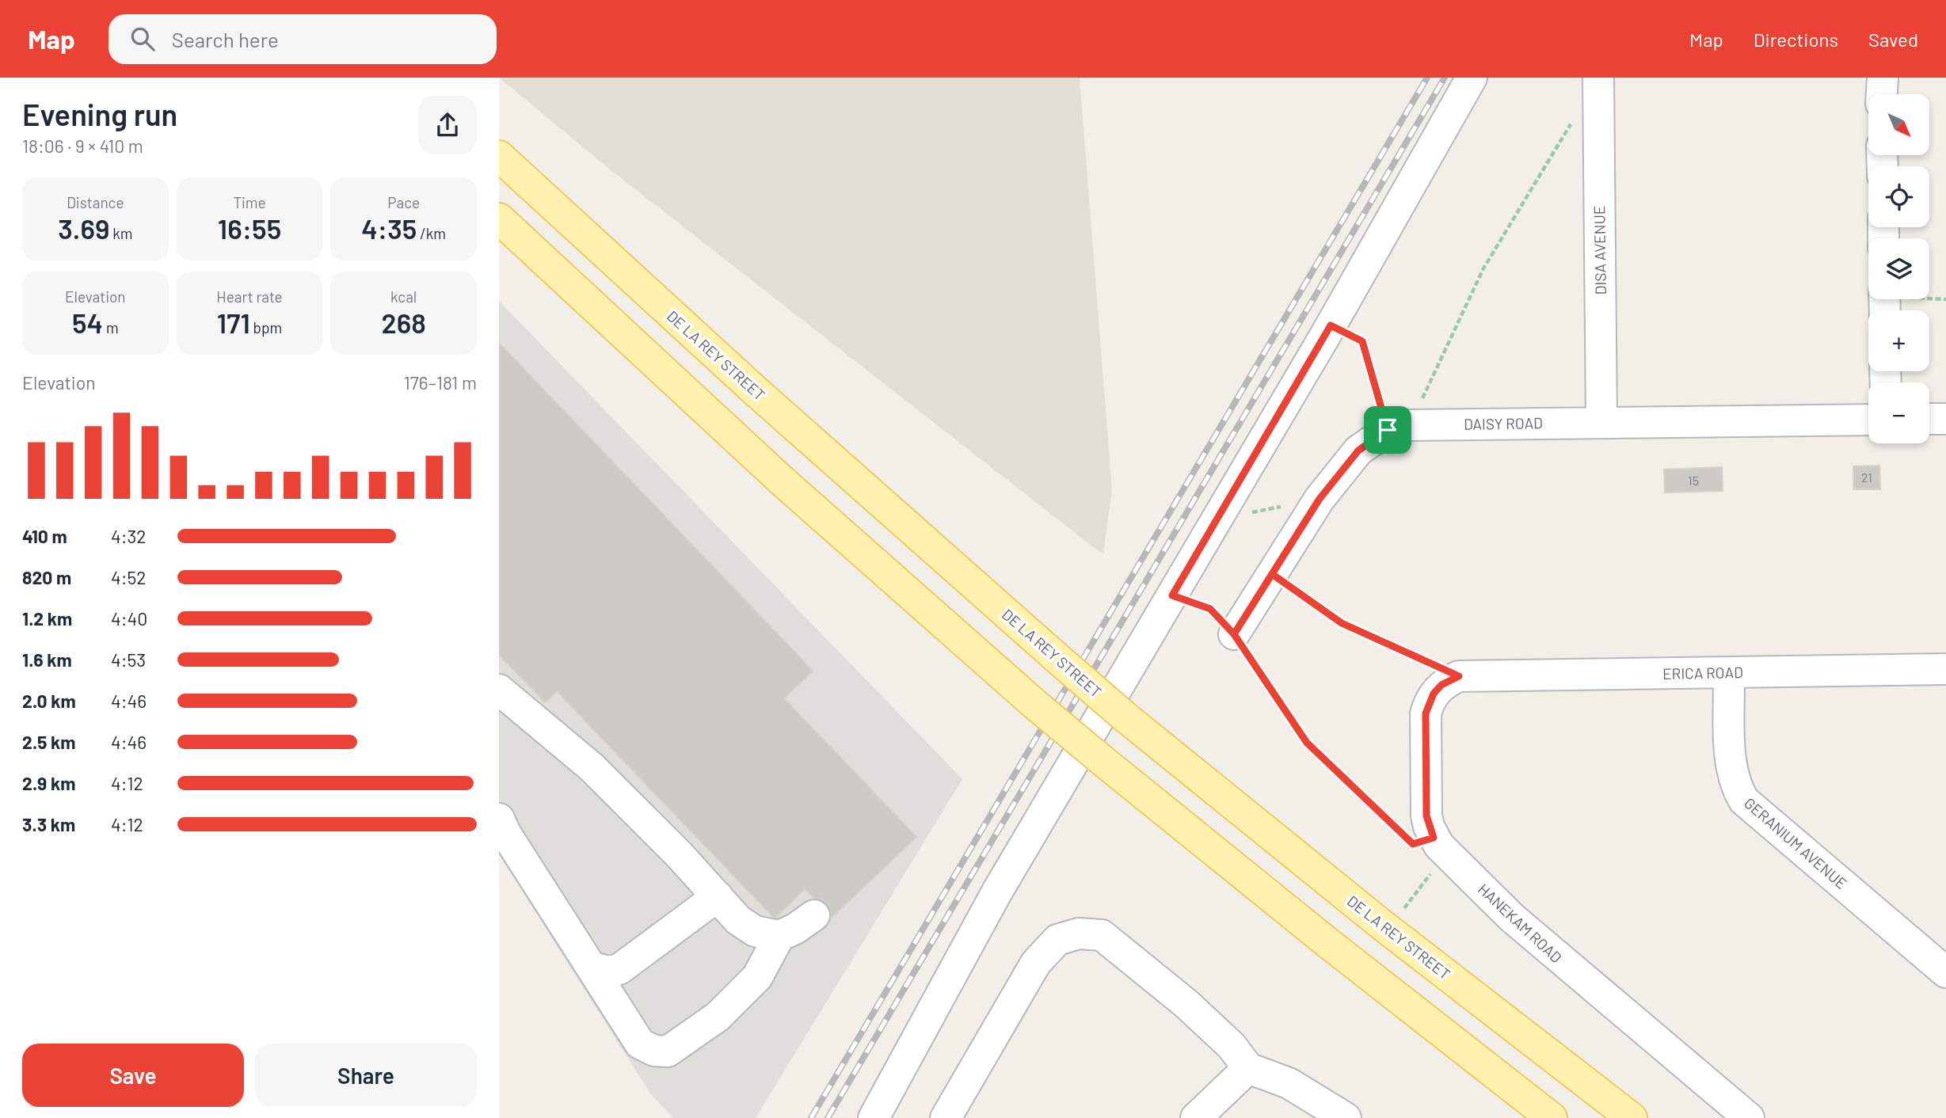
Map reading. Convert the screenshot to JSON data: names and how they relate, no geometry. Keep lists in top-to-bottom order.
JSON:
{
  "streets": {
    "main road": ["DE LA REY STREET"],
    "street": [
      "DISA AVENUE",
      "DAISY ROAD",
      "ERICA ROAD",
      "GERANIUM AVENUE",
      "HANEKAM ROAD"
    ]
  },
  "crossings": [
    ["DISA AVENUE", "DAISY ROAD"],
    ["ERICA ROAD", "GERANIUM AVENUE"],
    ["ERICA ROAD", "HANEKAM ROAD"]
  ],
  "house_numbers": ["21", "15"],
  "north": "bottom right",
  "page": {
    "header": "Map",
    "search": "Search here",
    "nav": ["Map", "Directions", "Saved"],
    "heading": ["Evening run", "18:06 · 9 × 410 m"],
    "map_buttons": ["+", "−"],
    "stats": [
      ["Distance", "3.69 km"],
      ["Time", "16:55"],
      ["Pace", "4:35 /km"],
      ["Elevation", "54 m"],
      ["Heart rate", "171 bpm"],
      ["kcal", "268"]
    ],
    "chart": ["Elevation", "176–181 m"],
    "list": [
      {
        "name": "410 m",
        "note": "4:32"
      },
      {
        "name": "820 m",
        "note": "4:52"
      },
      {
        "name": "1.2 km",
        "note": "4:40"
      },
      {
        "name": "1.6 km",
        "note": "4:53"
      },
      {
        "name": "2.0 km",
        "note": "4:46"
      },
      {
        "name": "2.5 km",
        "note": "4:46"
      },
      {
        "name": "2.9 km",
        "note": "4:12"
      },
      {
        "name": "3.3 km",
        "note": "4:12"
      }
    ],
    "buttons": ["Save", "Share"]
  }
}
